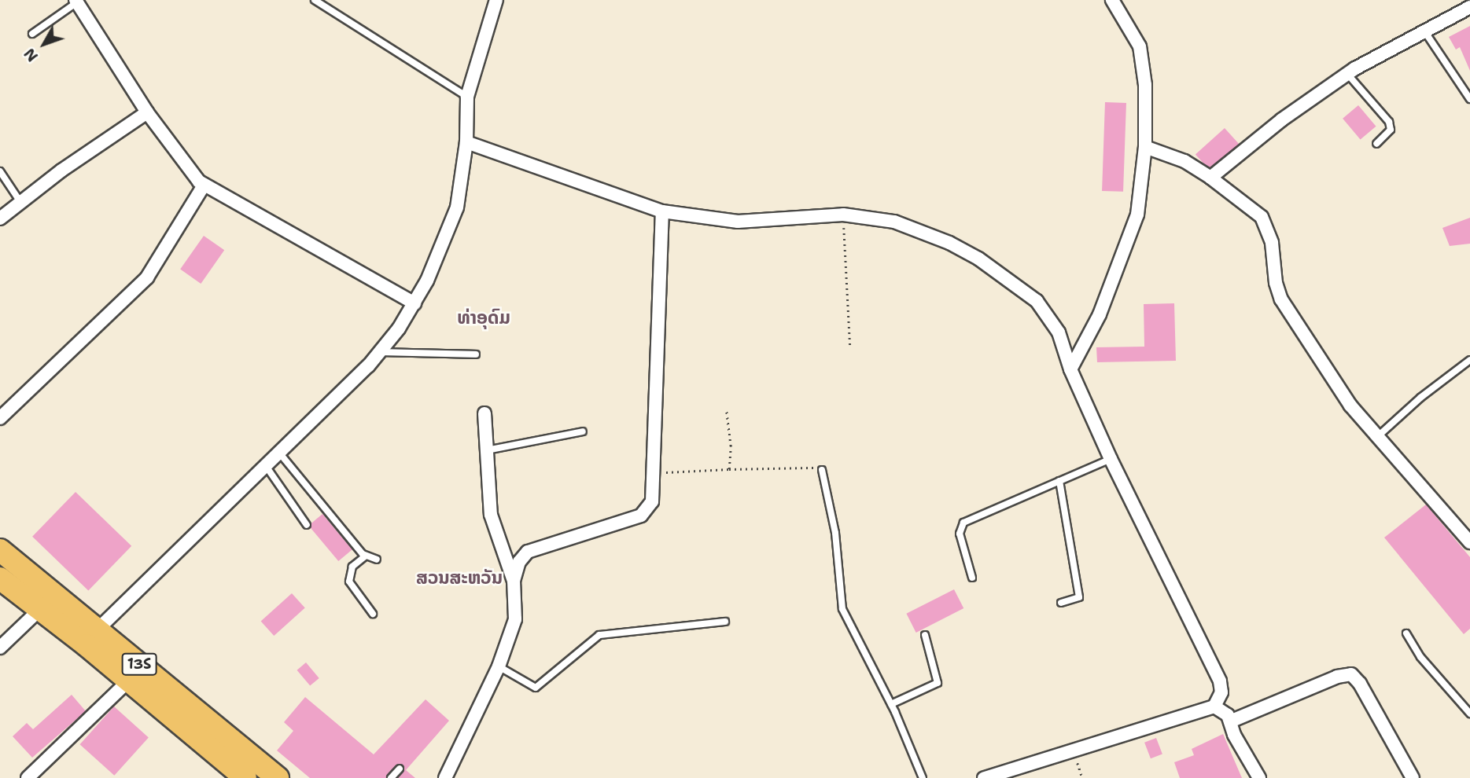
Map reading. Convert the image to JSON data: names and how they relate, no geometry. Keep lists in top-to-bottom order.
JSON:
{
  "streets": {
    "highway": ["13S"]
  },
  "districts": ["ທ່າອຸດົມ", "ສວນສະຫວັນ"],
  "north": "bottom left"
}
